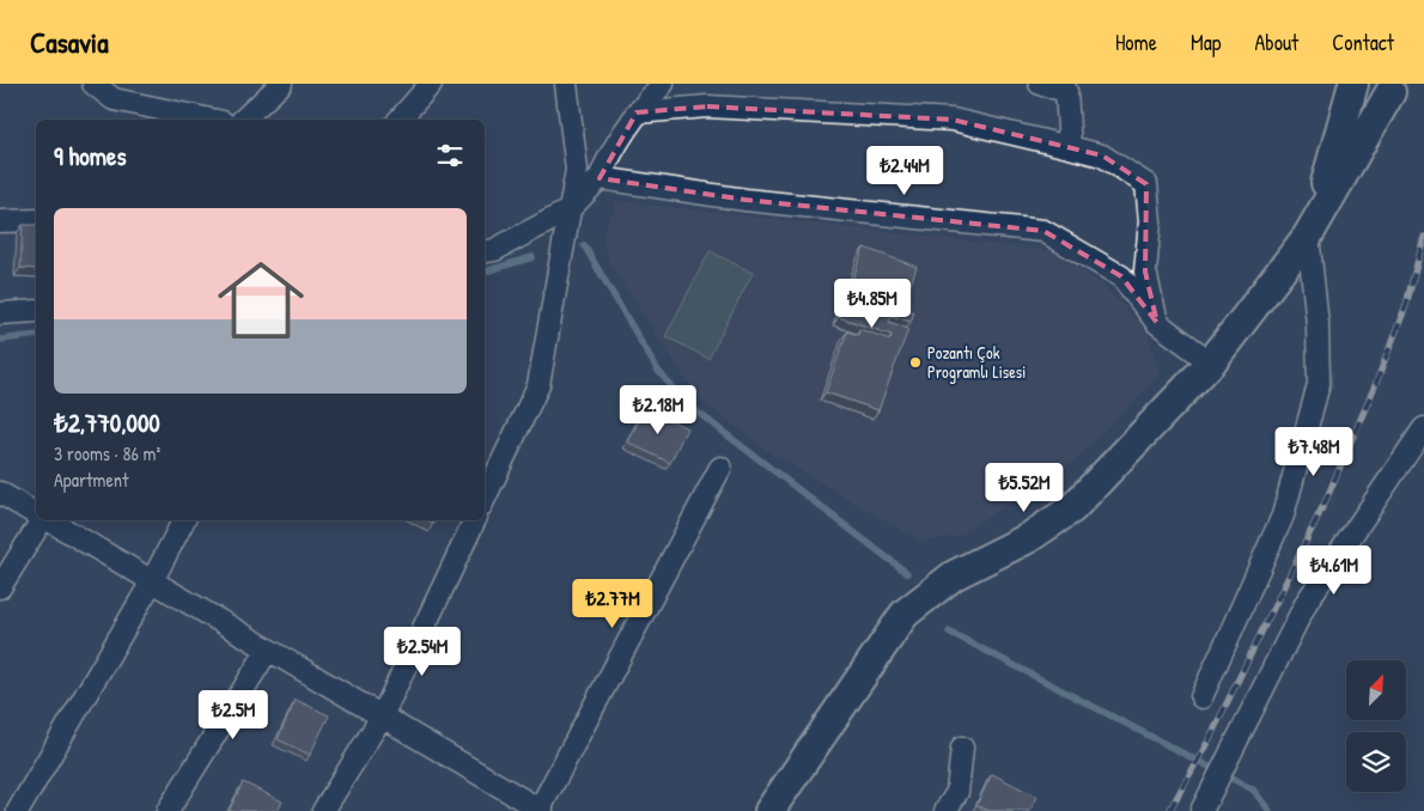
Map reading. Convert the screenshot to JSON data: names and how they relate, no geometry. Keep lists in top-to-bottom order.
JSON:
{
  "places": ["Pozantı Çok Programlı Lisesi"],
  "north": "top right",
  "page": {
    "header": "Casavia",
    "nav": [
      "Home",
      "Map",
      "About",
      "Contact"
    ],
    "heading": "9 homes",
    "price": [
      "₺2.44M",
      "₺4.85M",
      "₺2.18M",
      "₺7.48M",
      "₺5.52M",
      "₺4.61M",
      "₺2.77M",
      "₺2.54M",
      "₺2.5M"
    ],
    "list": [
      {
        "name": "₺2,770,000",
        "note": "3 rooms · 86 m² · Apartment"
      }
    ]
  }
}
